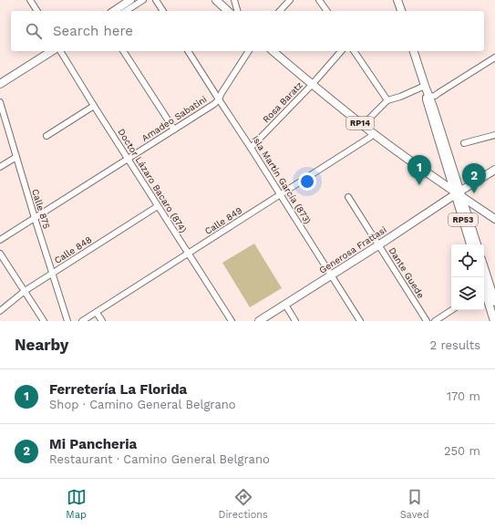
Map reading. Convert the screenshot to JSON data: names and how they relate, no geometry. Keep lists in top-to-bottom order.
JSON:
{
  "streets": {
    "main road": ["RP14", "RP53", "Generosa Frattasi"],
    "street": [
      "Rosa Baratz",
      "Amadeo Sabatini",
      "Isla Martín García (873)",
      "Doctor Lázaro Bacaro (874)",
      "Calle 875",
      "Calle 849",
      "Calle 848",
      "Dante Guede"
    ]
  },
  "crossings": [
    ["Rosa Baratz", "RP14"],
    ["Rosa Baratz", "Isla Martín García (873)"],
    ["Amadeo Sabatini", "Isla Martín García (873)"],
    ["Amadeo Sabatini", "Doctor Lázaro Bacaro (874)"],
    ["Amadeo Sabatini", "Calle 875"],
    ["RP14", "RP53"],
    ["RP14", "Calle 849"],
    ["RP14", "Generosa Frattasi"],
    ["Isla Martín García (873)", "Calle 849"],
    ["Isla Martín García (873)", "Generosa Frattasi"],
    ["Doctor Lázaro Bacaro (874)", "Calle 849"],
    ["Doctor Lázaro Bacaro (874)", "Calle 848"],
    ["Calle 875", "Calle 848"],
    ["RP53", "Generosa Frattasi"],
    ["Generosa Frattasi", "Dante Guede"]
  ],
  "page": {
    "search": "Search here",
    "pins": ["1", "2"],
    "heading": ["Nearby", "2 results"],
    "list": [
      {
        "mark": "1",
        "name": "Ferretería La Florida",
        "note": "Shop · Camino General Belgrano",
        "value": "170 m"
      },
      {
        "mark": "2",
        "name": "Mi Pancheria",
        "note": "Restaurant · Camino General Belgrano",
        "value": "250 m"
      }
    ],
    "nav": ["Map", "Directions", "Saved"]
  }
}
